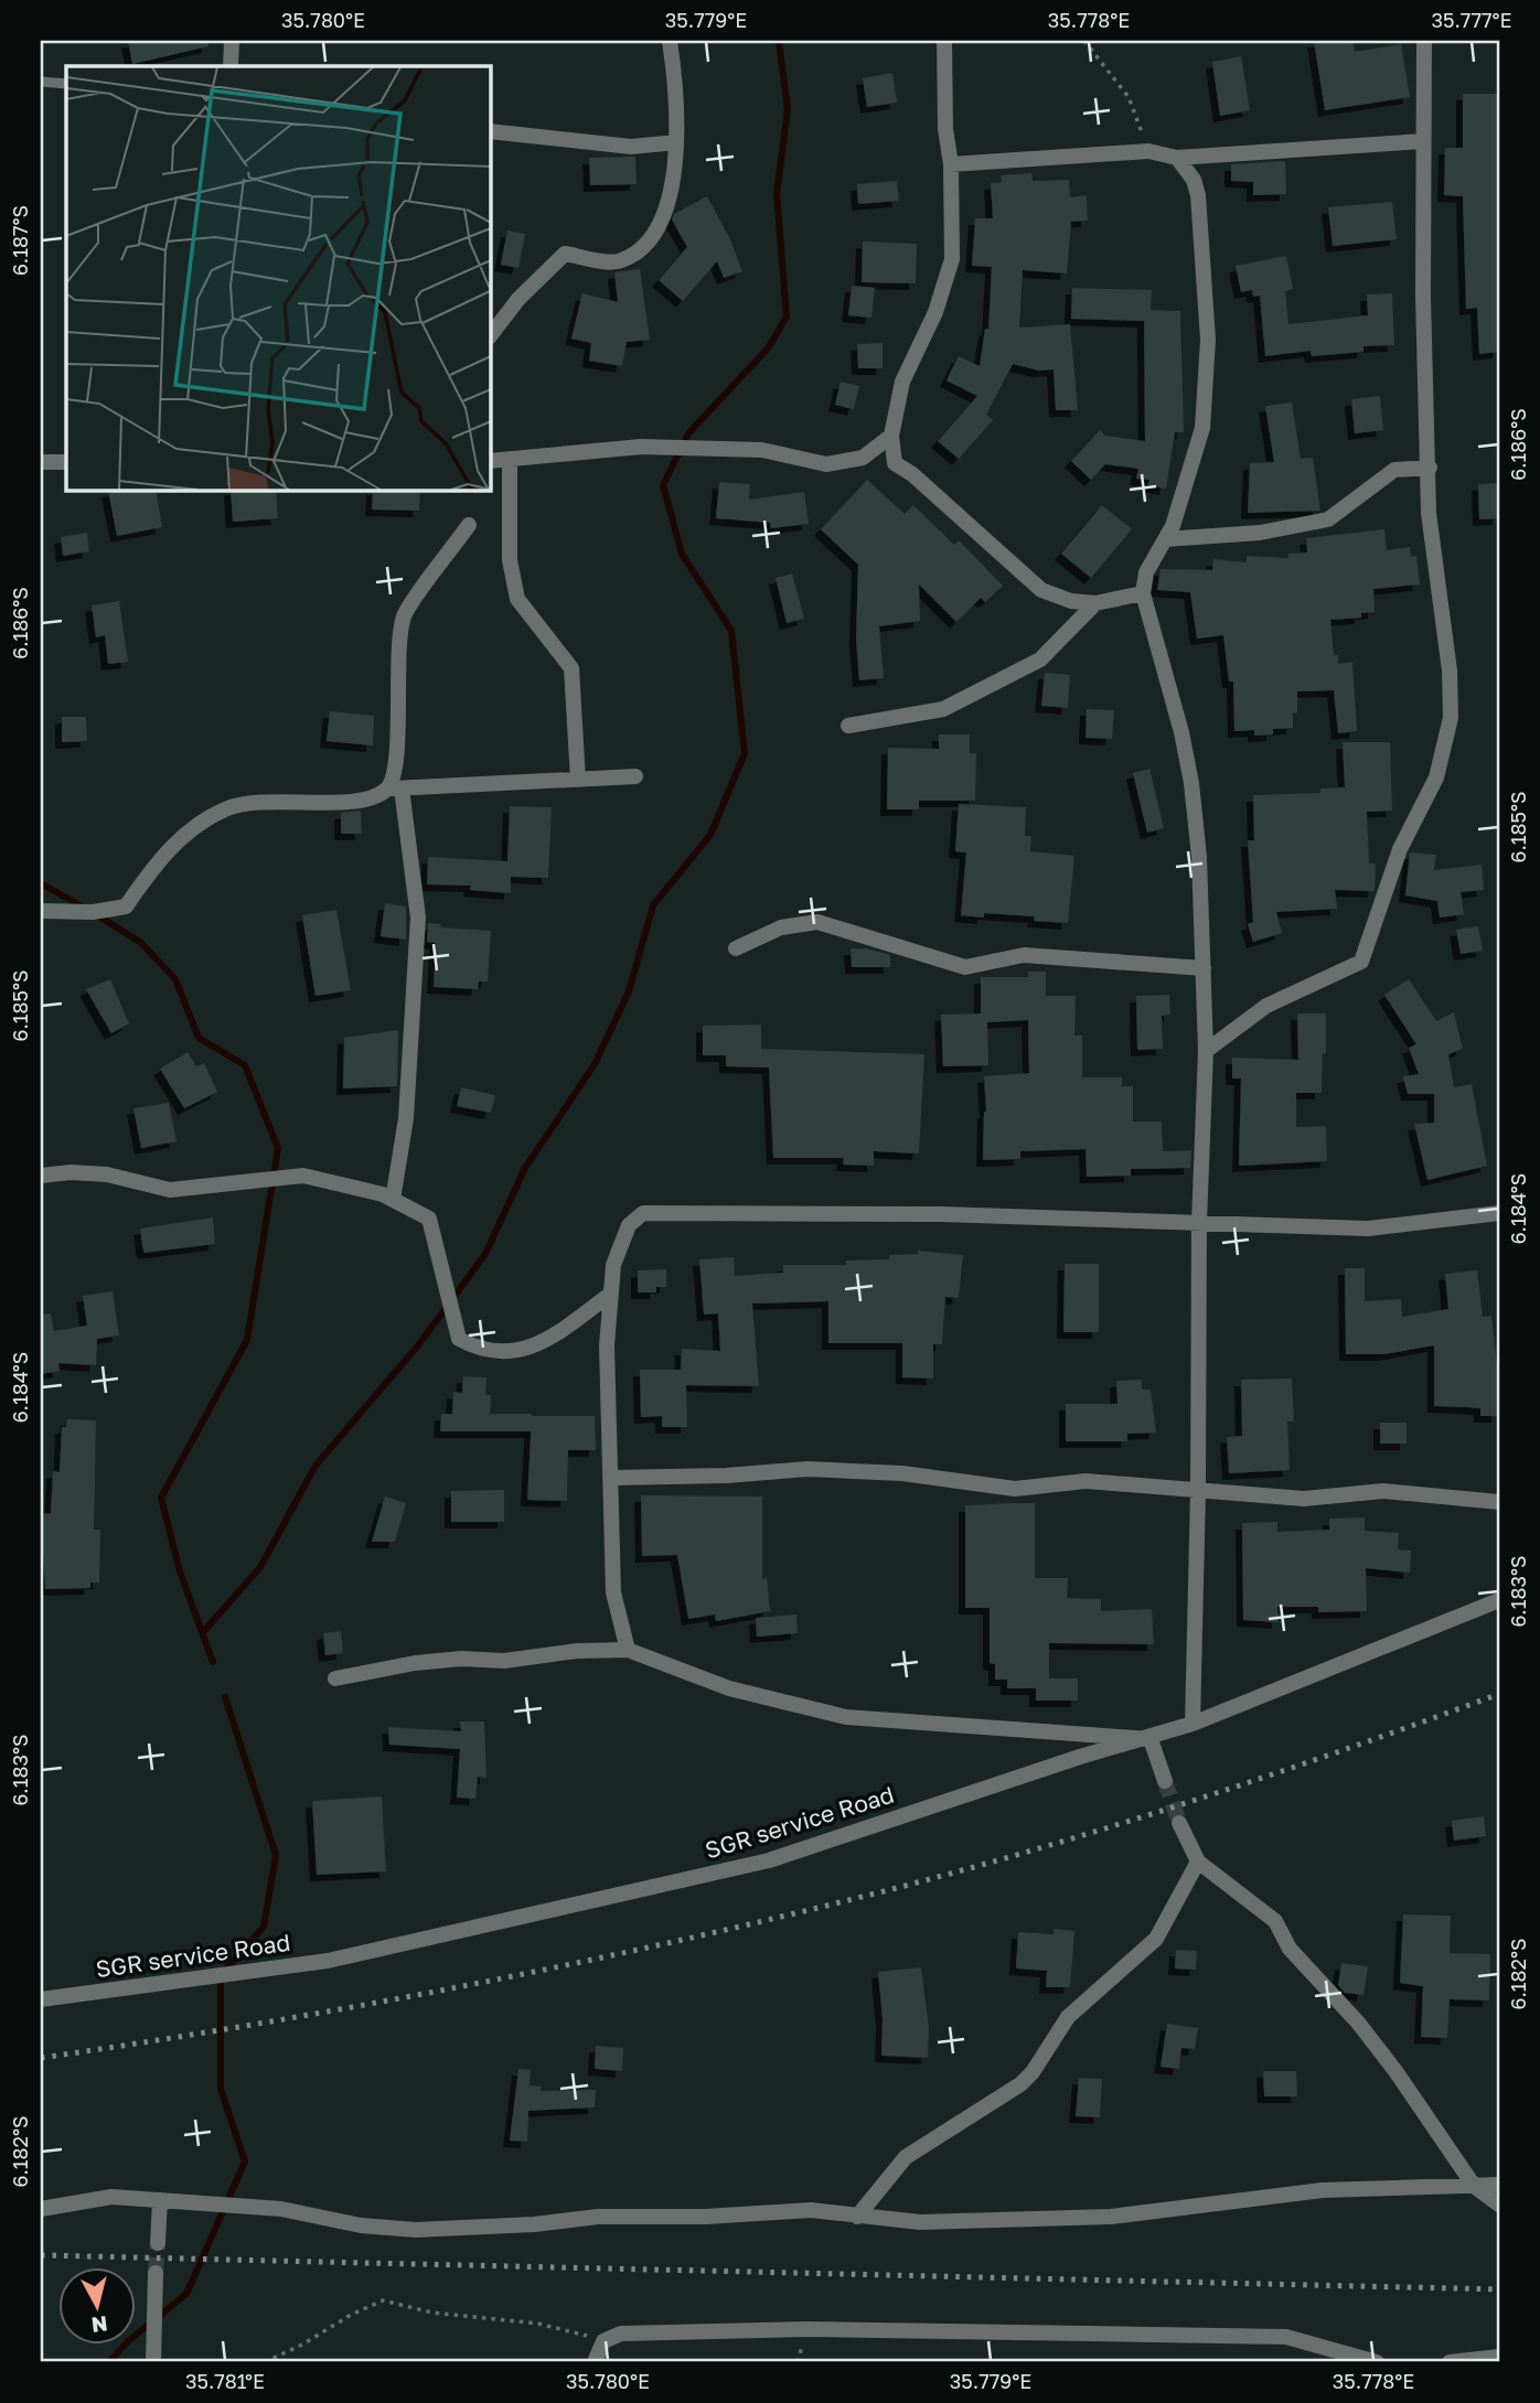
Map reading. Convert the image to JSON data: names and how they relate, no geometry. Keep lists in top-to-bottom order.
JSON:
{
  "streets": {
    "street": ["SGR service Road"]
  },
  "north": "bottom",
  "coordinates": [
    "35.780°E",
    "35.779°E",
    "35.778°E",
    "35.777°E",
    "6.187°S",
    "6.186°S",
    "6.185°S",
    "6.184°S",
    "6.183°S",
    "6.182°S",
    "35.781°E"
  ]
}
